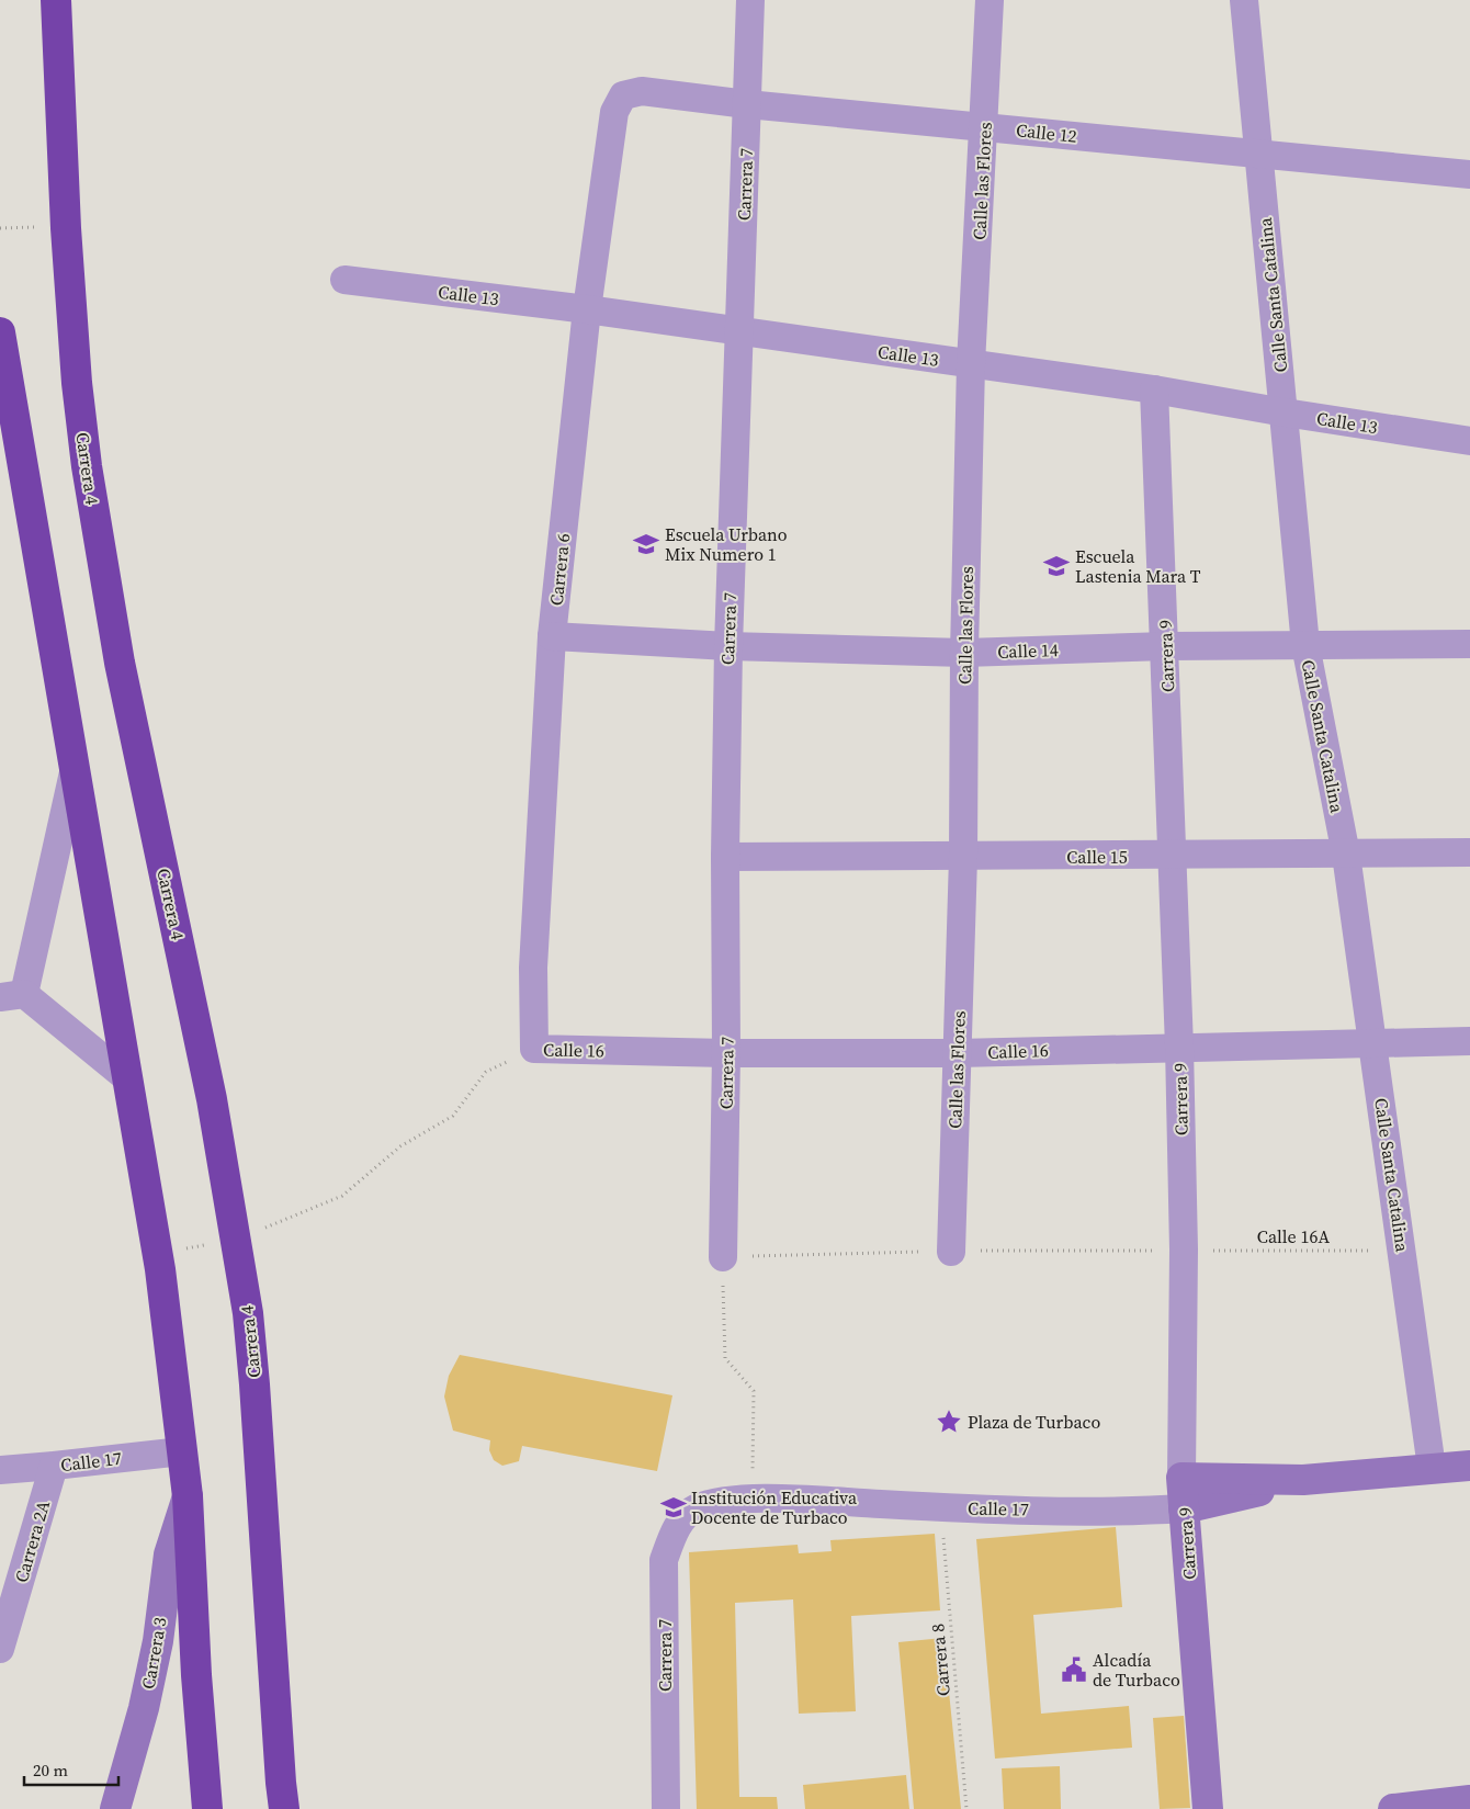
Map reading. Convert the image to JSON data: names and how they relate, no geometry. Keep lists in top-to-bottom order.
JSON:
{
  "streets": {
    "highway": ["Carrera 4"],
    "street": [
      "Calle 12",
      "Calle las Flores",
      "Carrera 7",
      "Calle 13",
      "Calle Santa Catalina",
      "Carrera 6",
      "Calle 14",
      "Carrera 9",
      "Calle 15",
      "Calle 16",
      "Calle 17",
      "Carrera 2A",
      "Carrera 3"
    ],
    "path": ["Calle 16A", "Carrera 8"]
  },
  "crossings": [
    ["Calle 12", "Calle las Flores"],
    ["Calle 12", "Carrera 7"],
    ["Calle 12", "Calle Santa Catalina"],
    ["Calle 12", "Carrera 6"],
    ["Calle las Flores", "Calle 13"],
    ["Calle las Flores", "Calle 14"],
    ["Calle las Flores", "Calle 15"],
    ["Calle las Flores", "Calle 16"],
    ["Carrera 7", "Calle 13"],
    ["Carrera 7", "Calle 14"],
    ["Carrera 7", "Calle 15"],
    ["Carrera 7", "Calle 16"],
    ["Carrera 7", "Calle 17"],
    ["Calle 13", "Calle Santa Catalina"],
    ["Calle 13", "Carrera 6"],
    ["Calle 13", "Carrera 9"],
    ["Calle Santa Catalina", "Calle 14"],
    ["Calle Santa Catalina", "Calle 15"],
    ["Calle Santa Catalina", "Calle 16"],
    ["Calle Santa Catalina", "Calle 16A"],
    ["Calle Santa Catalina", "Calle 17"],
    ["Carrera 6", "Calle 14"],
    ["Carrera 6", "Calle 16"],
    ["Calle 14", "Carrera 9"],
    ["Carrera 9", "Calle 15"],
    ["Carrera 9", "Calle 16"],
    ["Carrera 9", "Calle 16A"],
    ["Carrera 9", "Calle 17"],
    ["Calle 17", "Carrera 2A"],
    ["Calle 17", "Carrera 8"]
  ],
  "places": {
    "school or university": ["Escuela Urbano Mix Numero 1", "Escuela Lastenia Mara T", "Institución Educativa Docente de Turbaco"],
    "place": ["Plaza de Turbaco"],
    "public building": ["Alcadía de Turbaco"]
  },
  "scale_bar": "20 m"
}
